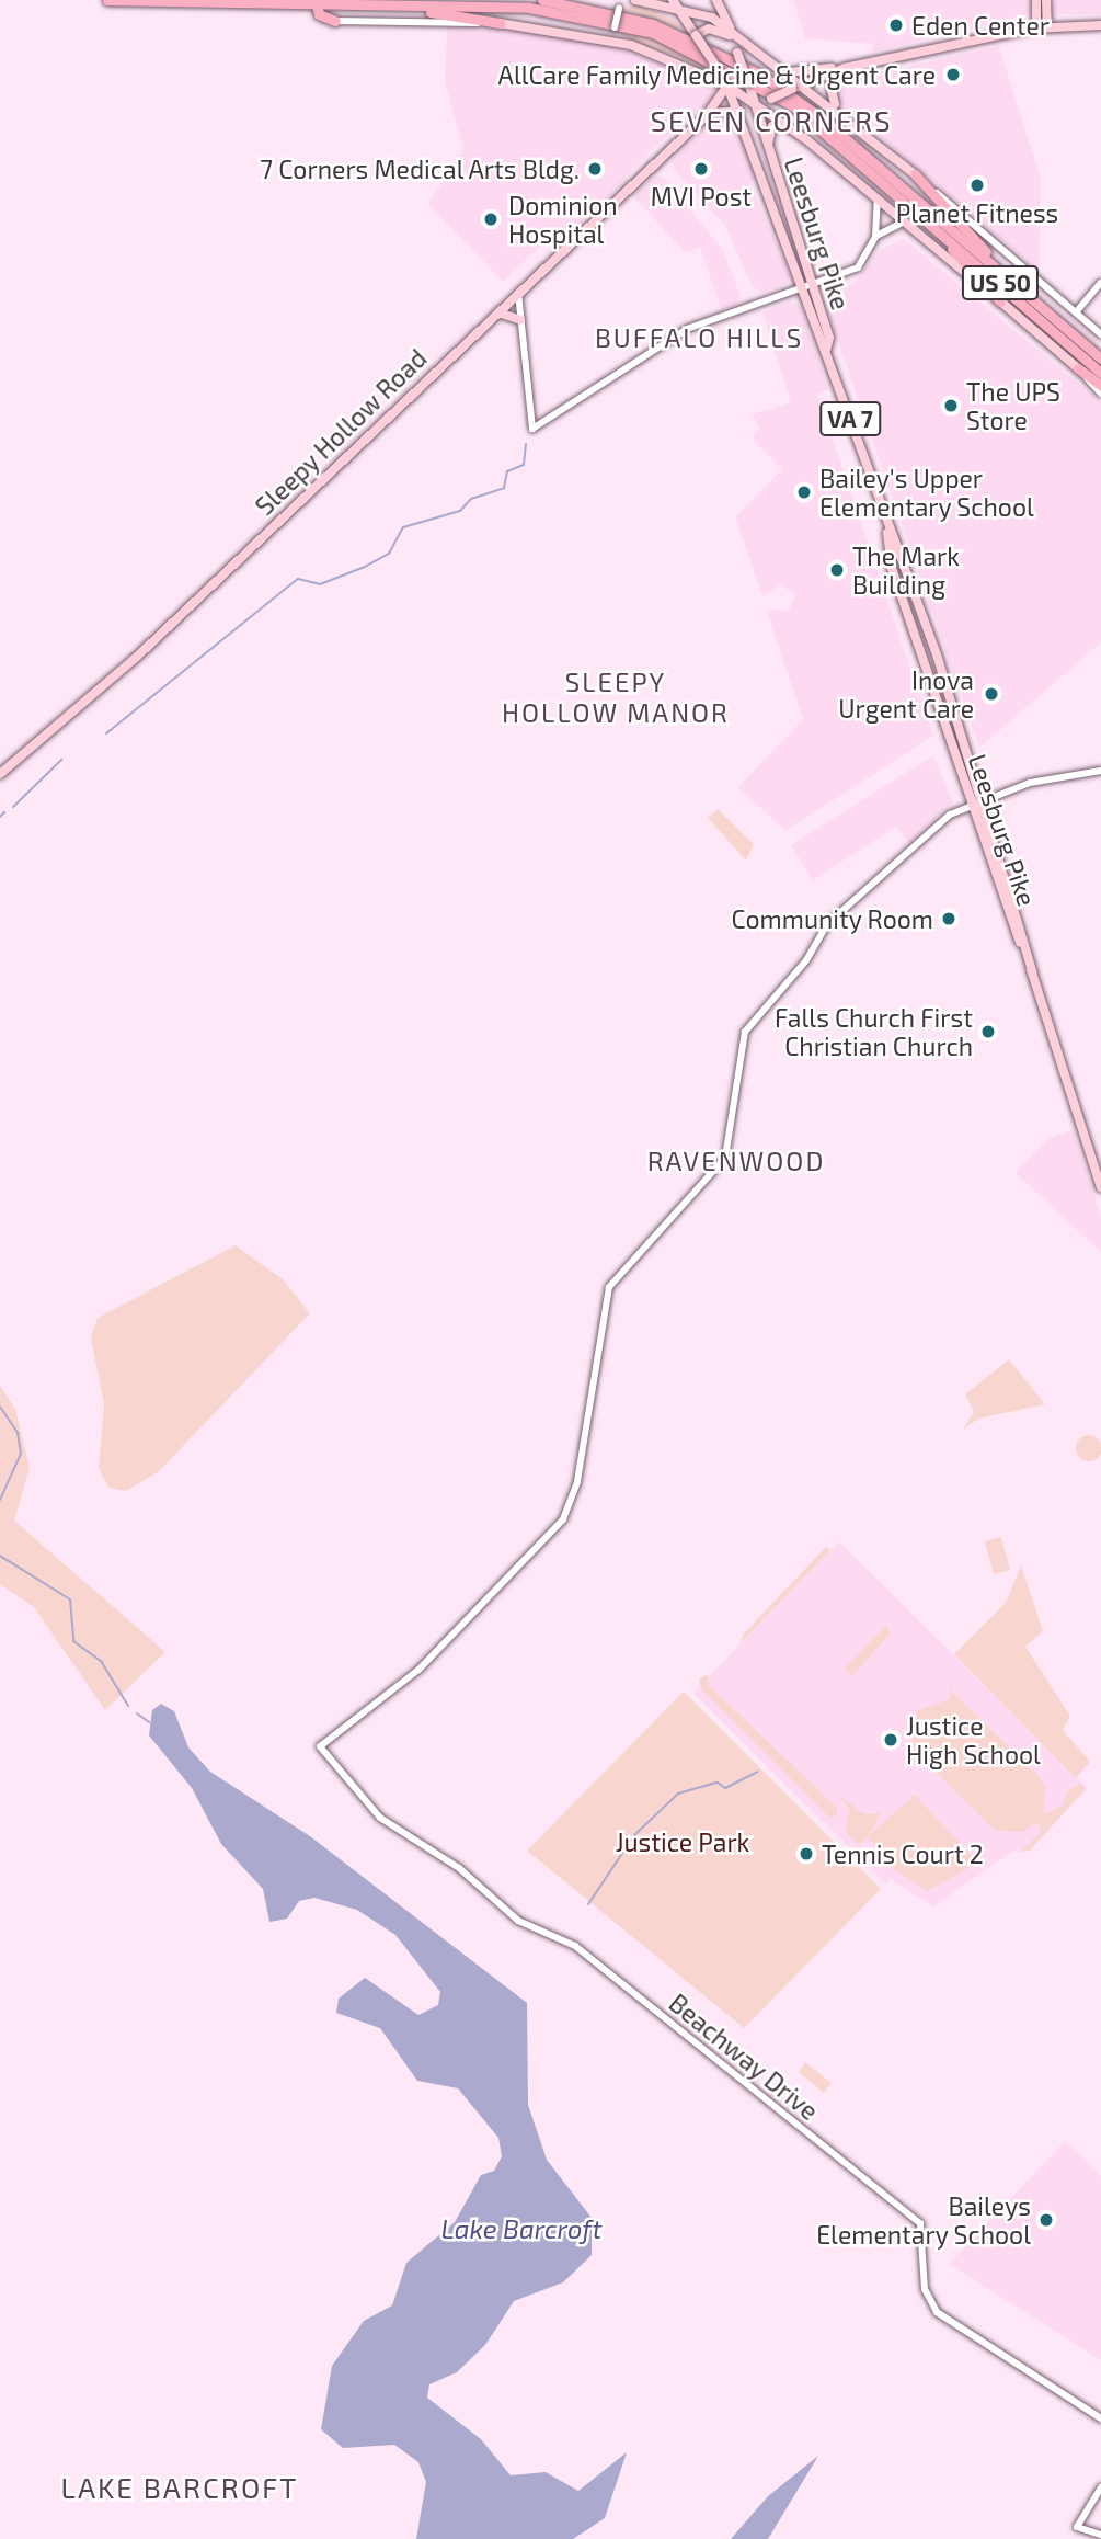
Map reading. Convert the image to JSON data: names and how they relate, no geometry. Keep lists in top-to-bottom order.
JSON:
{
  "streets": {
    "highway": ["US 50"],
    "main road": ["Leesburg Pike", "VA 7", "Sleepy Hollow Road"],
    "street": ["Beachway Drive"]
  },
  "crossings": [
    ["Leesburg Pike", "VA 7"],
    ["Leesburg Pike", "Sleepy Hollow Road"],
    ["Leesburg Pike", "Beachway Drive"]
  ],
  "districts": [
    "SEVEN CORNERS",
    "BUFFALO HILLS",
    "SLEEPY HOLLOW MANOR",
    "RAVENWOOD",
    "LAKE BARCROFT"
  ],
  "water": ["Lake Barcroft"],
  "parks": ["Justice Park"],
  "places": [
    "Eden Center",
    "AllCare Family Medicine & Urgent Care",
    "7 Corners Medical Arts Bldg.",
    "MVI Post",
    "Planet Fitness",
    "Dominion Hospital",
    "The UPS Store",
    "Bailey's Upper Elementary School",
    "The Mark Building",
    "Inova Urgent Care",
    "Community Room",
    "Falls Church First Christian Church",
    "Justice High School",
    "Tennis Court 2",
    "Baileys Elementary School"
  ]
}
